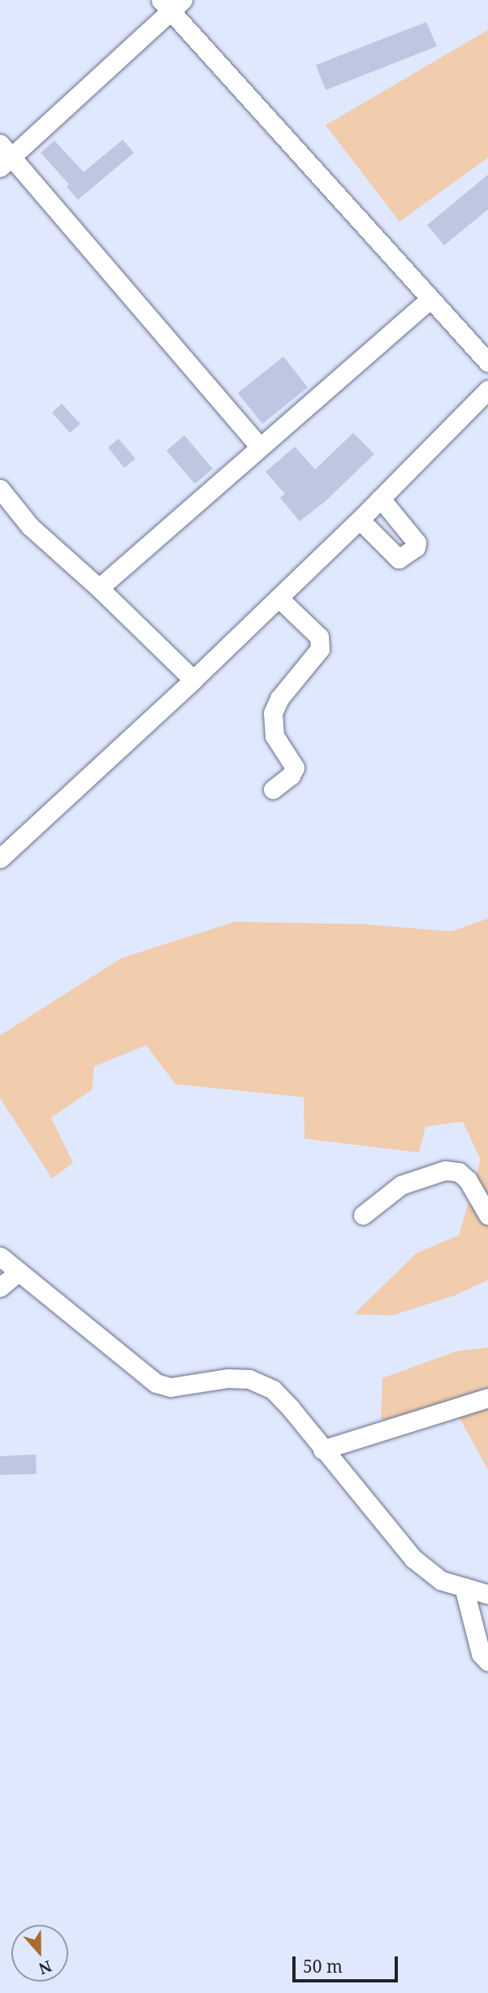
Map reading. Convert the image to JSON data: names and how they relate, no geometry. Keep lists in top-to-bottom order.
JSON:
{
  "scale_bar": "50 m",
  "north": "bottom"
}
